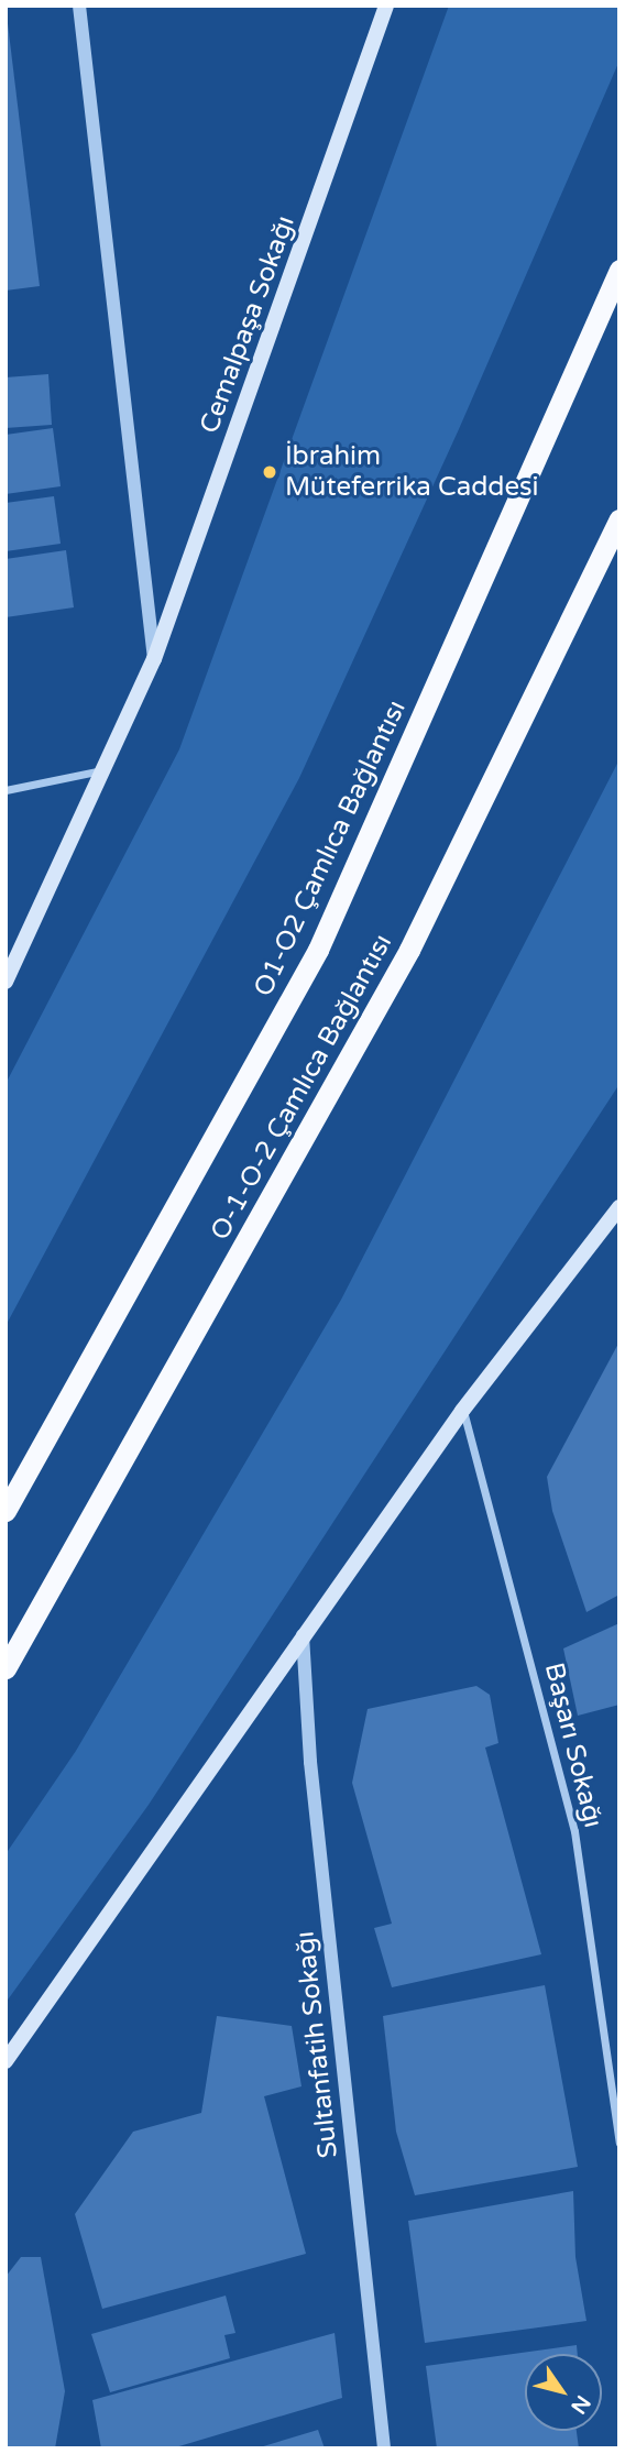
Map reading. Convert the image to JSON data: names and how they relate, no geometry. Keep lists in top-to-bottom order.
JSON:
{
  "streets": {
    "highway": ["O1-O2 Çamlıca Bağlantısı", "O-1-O-2 Çamlıca Bağlantısı"],
    "main road": ["Cemalpaşa Sokağı"],
    "street": ["Başarı Sokağı", "Sultanfatih Sokağı"]
  },
  "places": ["İbrahim Müteferrika Caddesi"],
  "north": "bottom right"
}
